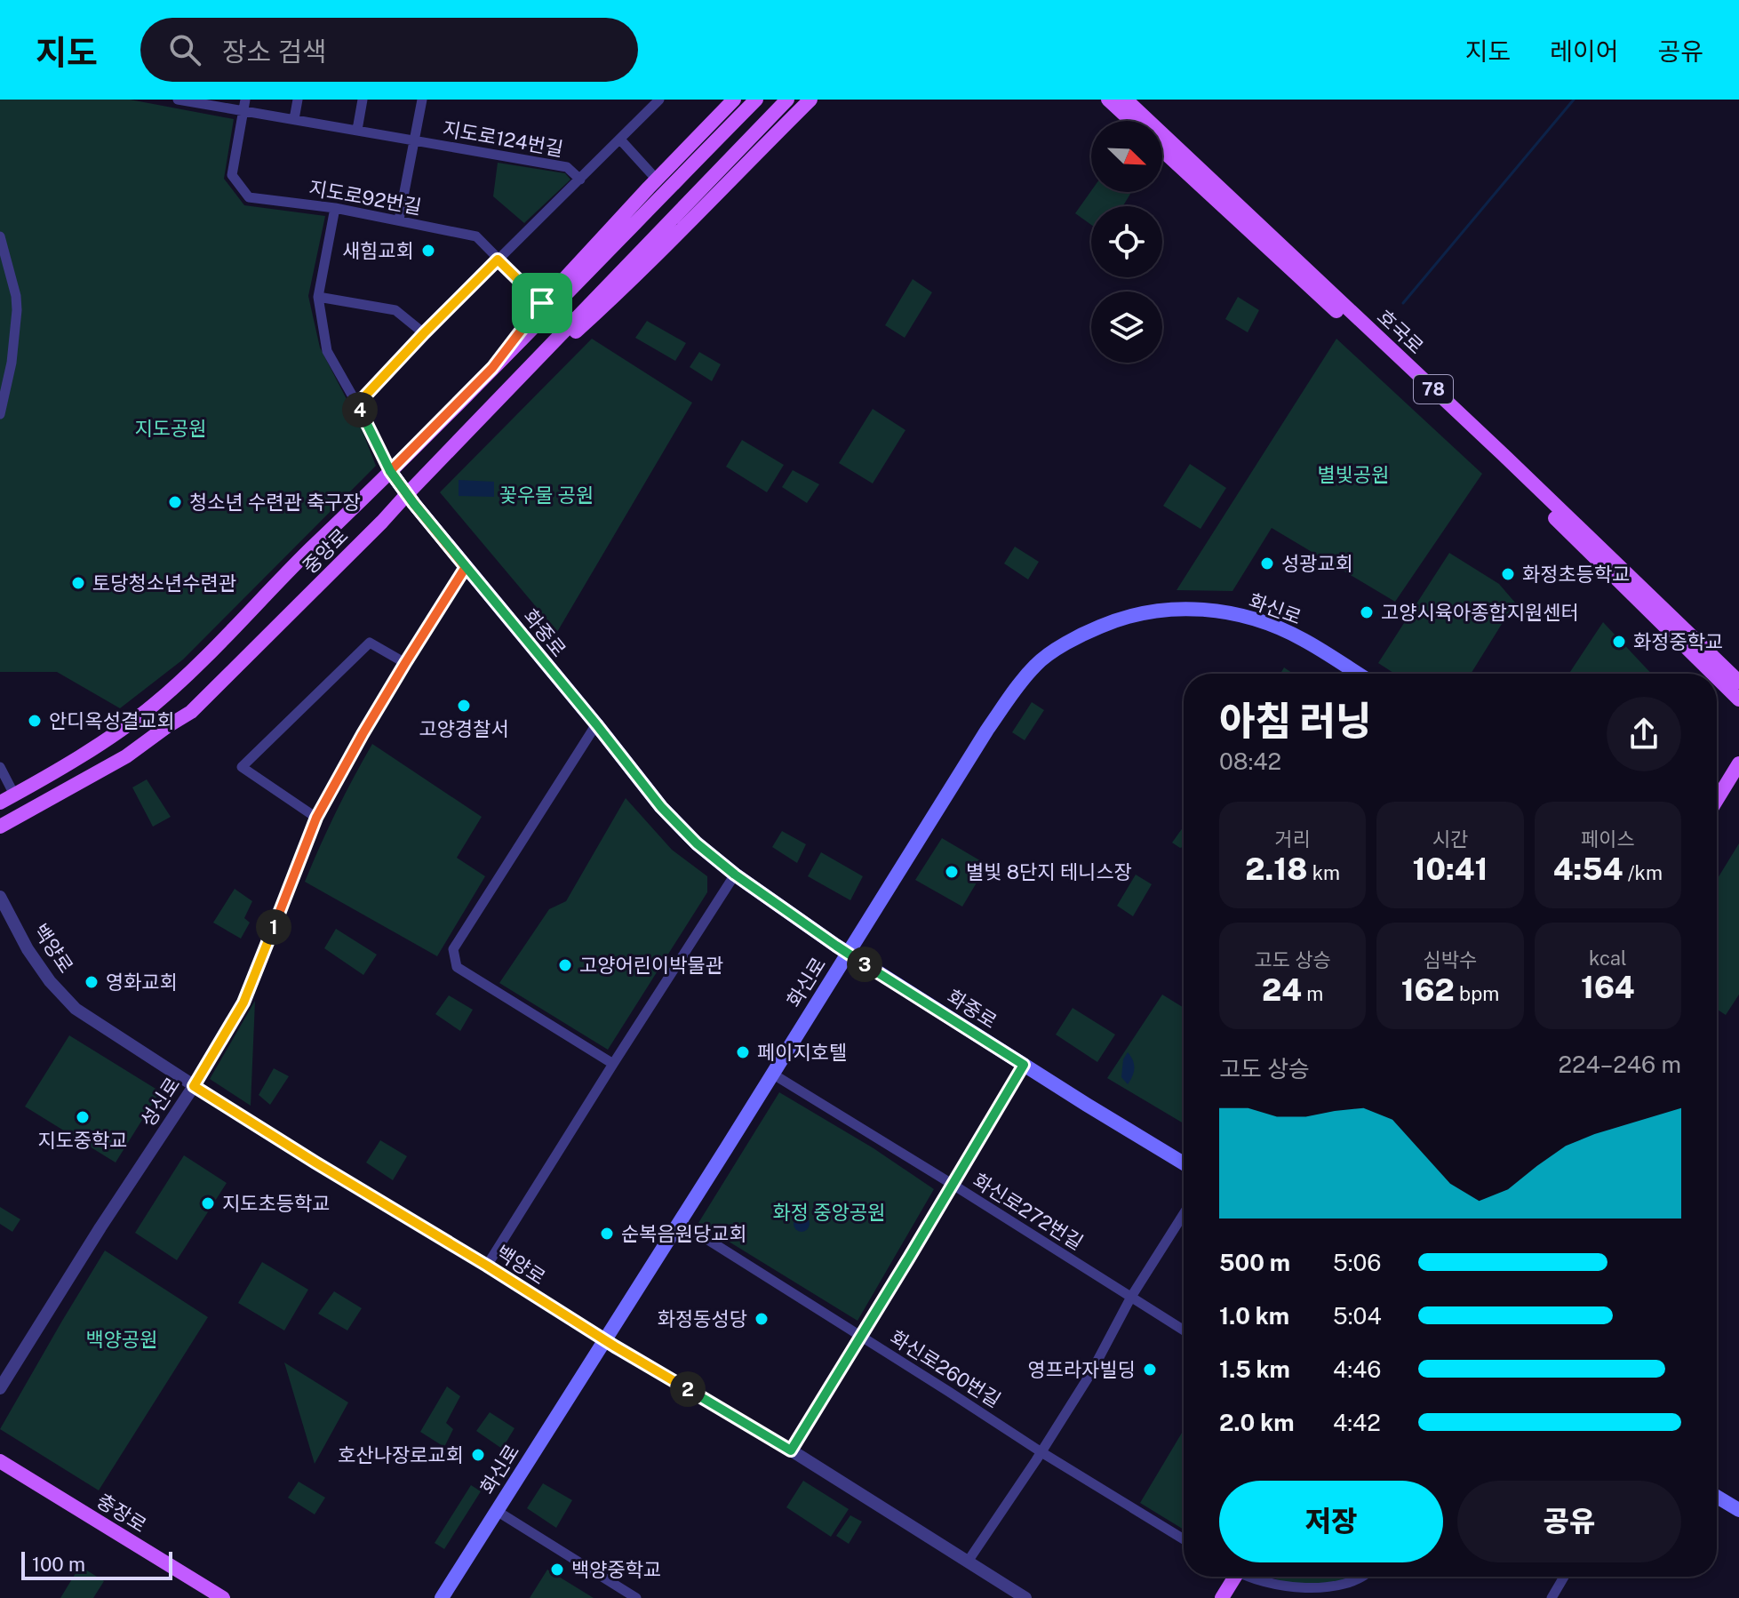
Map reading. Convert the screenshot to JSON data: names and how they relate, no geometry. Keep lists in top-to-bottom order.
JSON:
{
  "streets": {
    "main road": [
      "호국로",
      "78",
      "중앙로",
      "화신로",
      "화중로",
      "충장로"
    ],
    "street": [
      "지도로124번길",
      "지도로92번길",
      "백양로",
      "성신로",
      "화신로272번길",
      "화신로260번길"
    ]
  },
  "crossings": [
    ["지도로124번길", "지도로92번길"],
    ["중앙로", "화중로"],
    ["화신로", "화중로"],
    ["화신로", "백양로"],
    ["화신로", "화신로272번길"],
    ["화신로", "화신로260번길"],
    ["화중로", "성신로"],
    ["백양로", "성신로"]
  ],
  "parks": [
    "지도공원",
    "별빛공원",
    "꽃우물 공원",
    "화정 중앙공원",
    "백양공원"
  ],
  "places": [
    "새힘교회",
    "청소년 수련관 축구장",
    "성광교회",
    "화정초등학교",
    "토당청소년수련관",
    "고양시육아종합지원센터",
    "화정중학교",
    "고양경찰서",
    "안디옥성결교회",
    "별빛 8단지 테니스장",
    "고양어린이박물관",
    "영화교회",
    "페이지호텔",
    "지도중학교",
    "지도초등학교",
    "순복음원당교회",
    "화정동성당",
    "영프라자빌딩",
    "호산나장로교회",
    "백양중학교"
  ],
  "scale_bar": "100 m",
  "north": "bottom right",
  "page": {
    "header": "지도",
    "search": "장소 검색",
    "nav": ["지도", "레이어", "공유"],
    "pins": [
      "4",
      "1",
      "3",
      "2"
    ],
    "heading": ["아침 러닝", "08:42"],
    "stats": [
      ["거리", "2.18 km"],
      ["시간", "10:41"],
      ["페이스", "4:54 /km"],
      ["고도 상승", "24 m"],
      ["심박수", "162 bpm"],
      ["kcal", "164"]
    ],
    "chart": ["고도 상승", "224–246 m"],
    "list": [
      {
        "name": "500 m",
        "note": "5:06"
      },
      {
        "name": "1.0 km",
        "note": "5:04"
      },
      {
        "name": "1.5 km",
        "note": "4:46"
      },
      {
        "name": "2.0 km",
        "note": "4:42"
      }
    ],
    "buttons": ["저장", "공유"],
    "scale": "100 m"
  }
}
